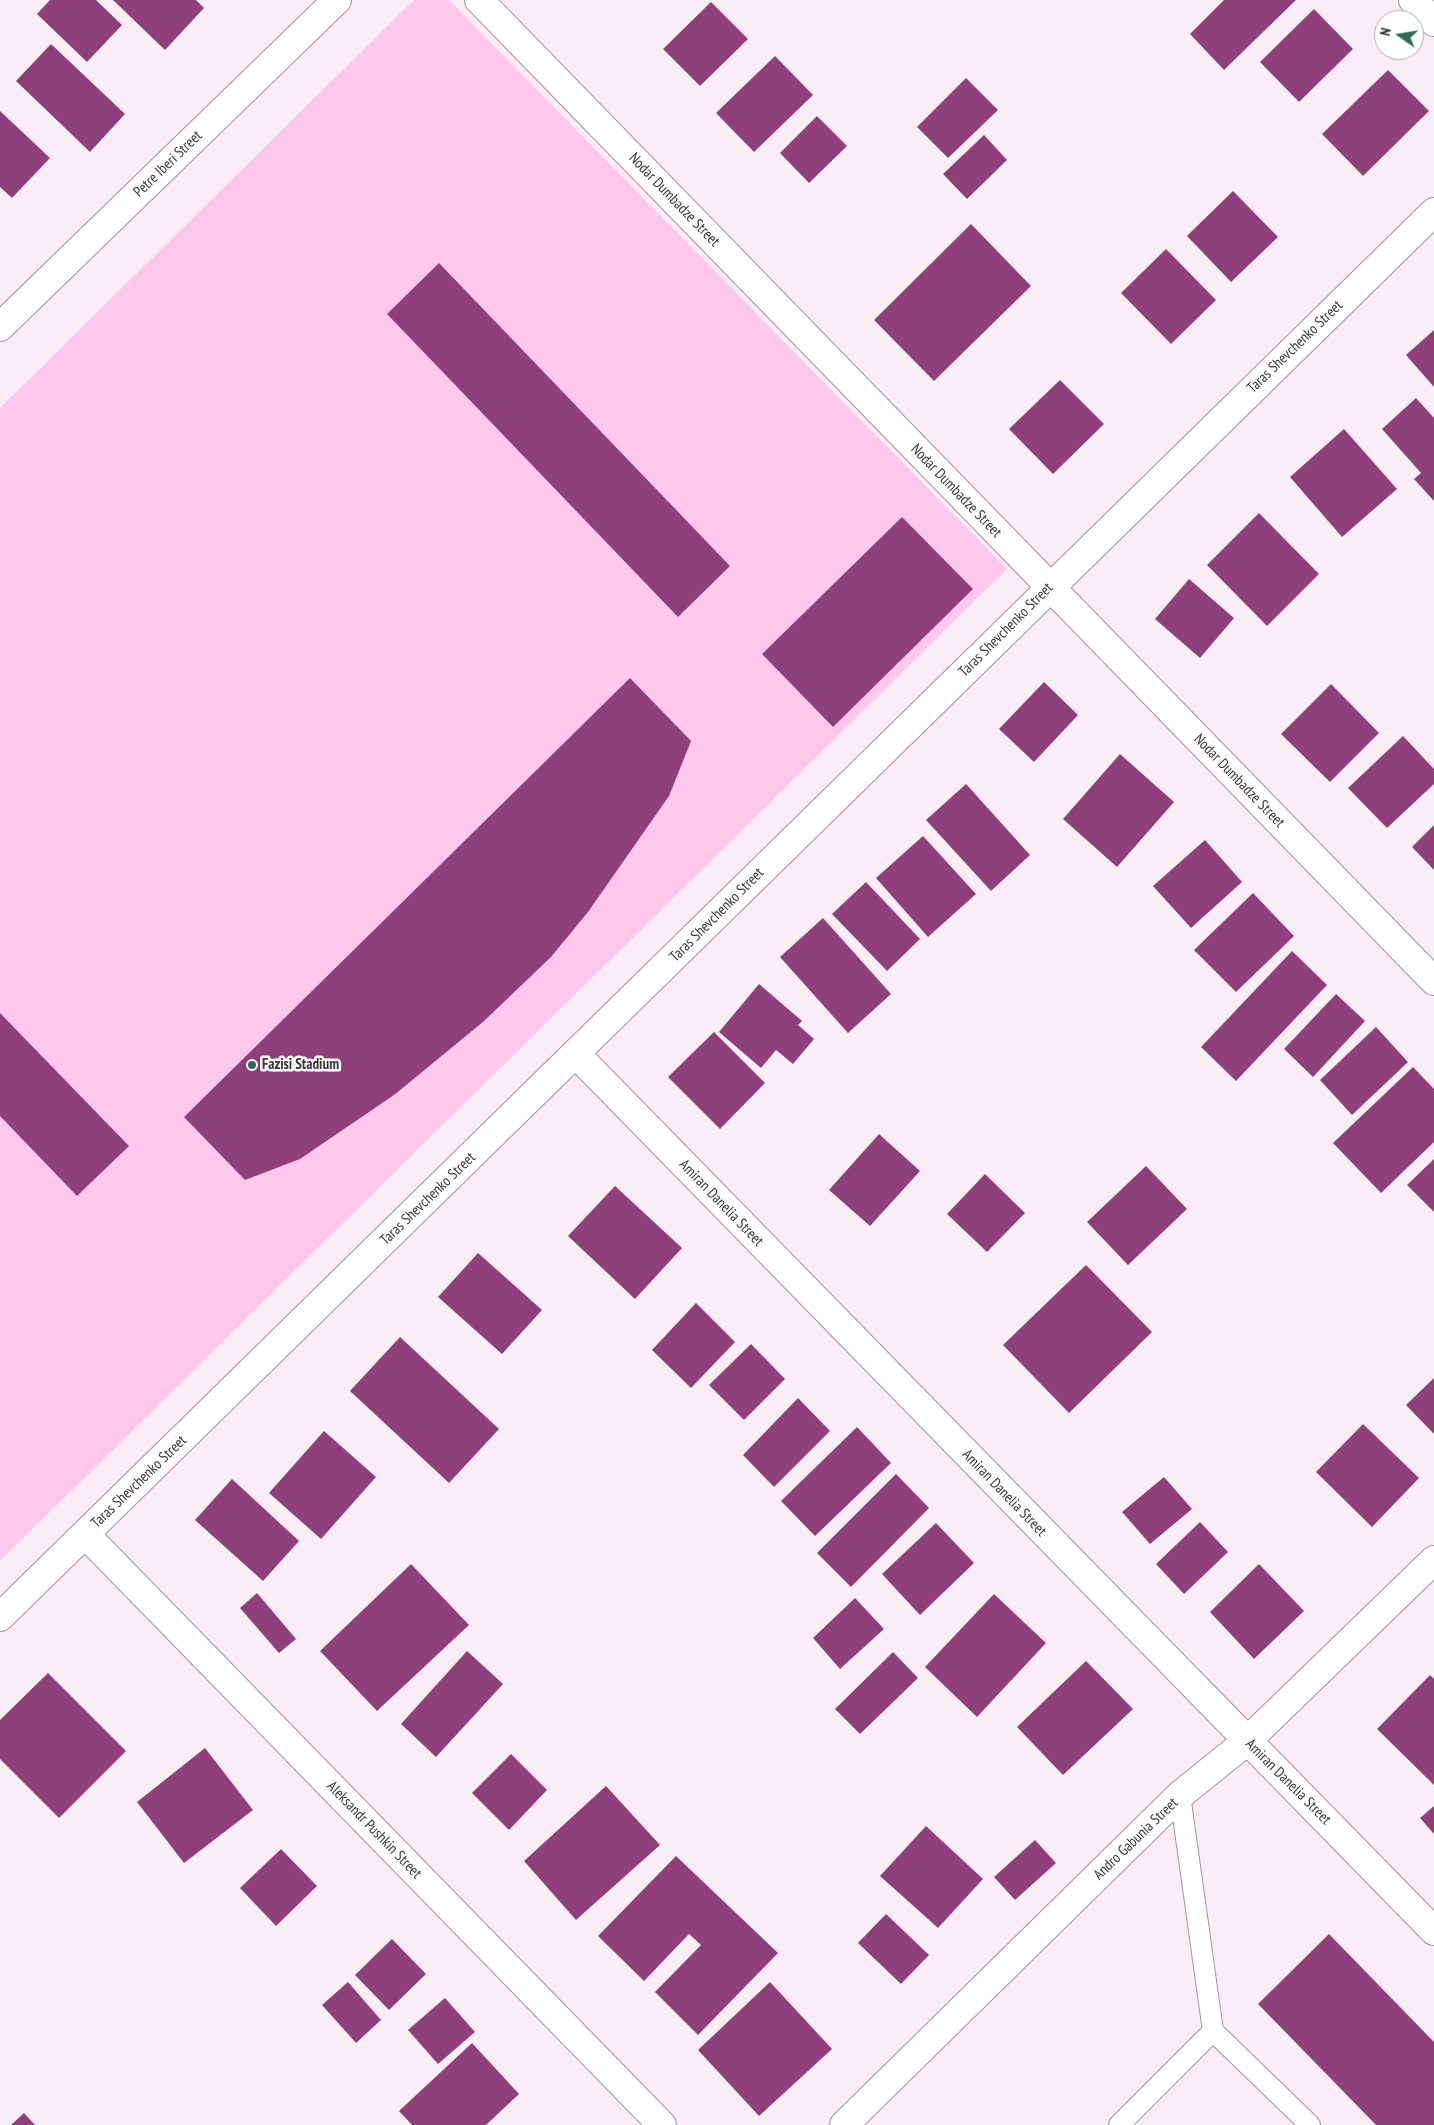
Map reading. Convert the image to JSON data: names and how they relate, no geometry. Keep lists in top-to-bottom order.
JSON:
{
  "streets": {
    "street": [
      "Petre Iberi Street",
      "Nodar Dumbadze Street",
      "Taras Shevchenko Street",
      "Amiran Danelia Street",
      "Aleksandr Pushkin Street",
      "Andro Gabunia Street"
    ]
  },
  "crossings": [
    ["Nodar Dumbadze Street", "Taras Shevchenko Street"],
    ["Taras Shevchenko Street", "Amiran Danelia Street"],
    ["Taras Shevchenko Street", "Aleksandr Pushkin Street"],
    ["Amiran Danelia Street", "Andro Gabunia Street"]
  ],
  "places": ["Fazisi Stadium"],
  "north": "left"
}
